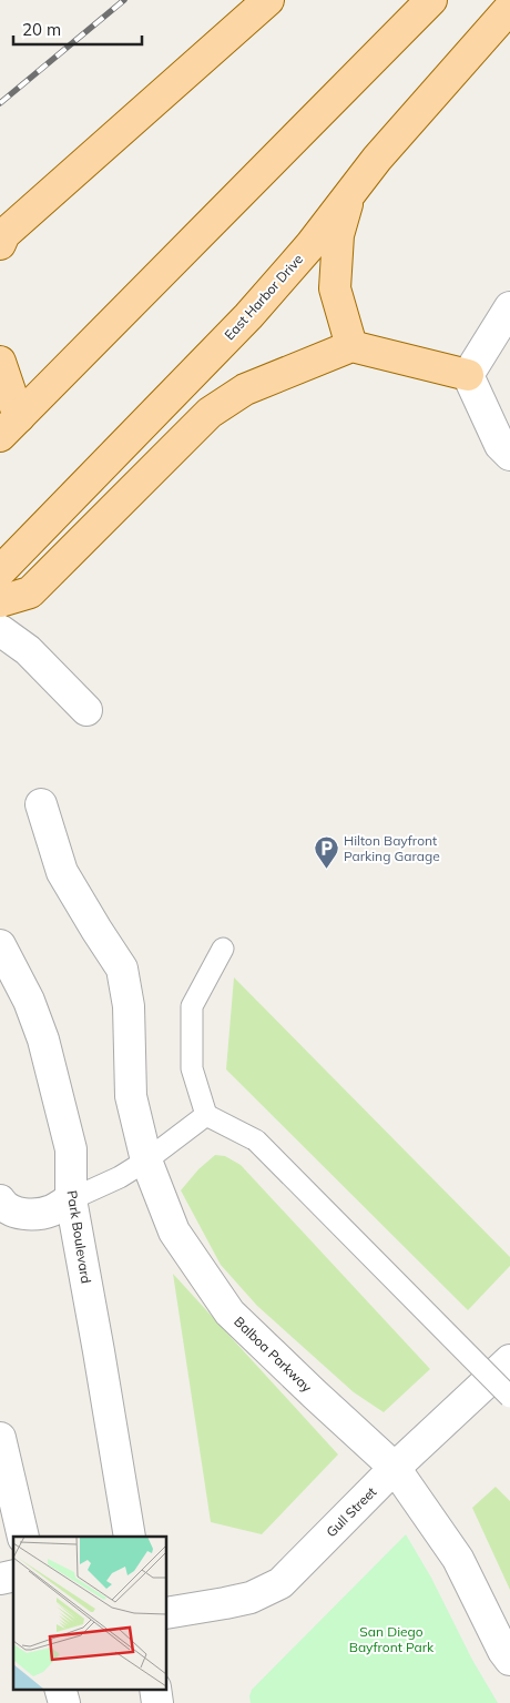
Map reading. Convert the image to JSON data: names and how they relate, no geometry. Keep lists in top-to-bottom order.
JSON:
{
  "streets": {
    "main road": ["East Harbor Drive"],
    "street": ["Park Boulevard", "Balboa Parkway", "Gull Street"]
  },
  "crossings": [
    ["Balboa Parkway", "Gull Street"]
  ],
  "parks": ["San Diego Bayfront Park"],
  "places": {
    "parking": ["Hilton Bayfront Parking Garage"]
  },
  "scale_bar": "20 m"
}
